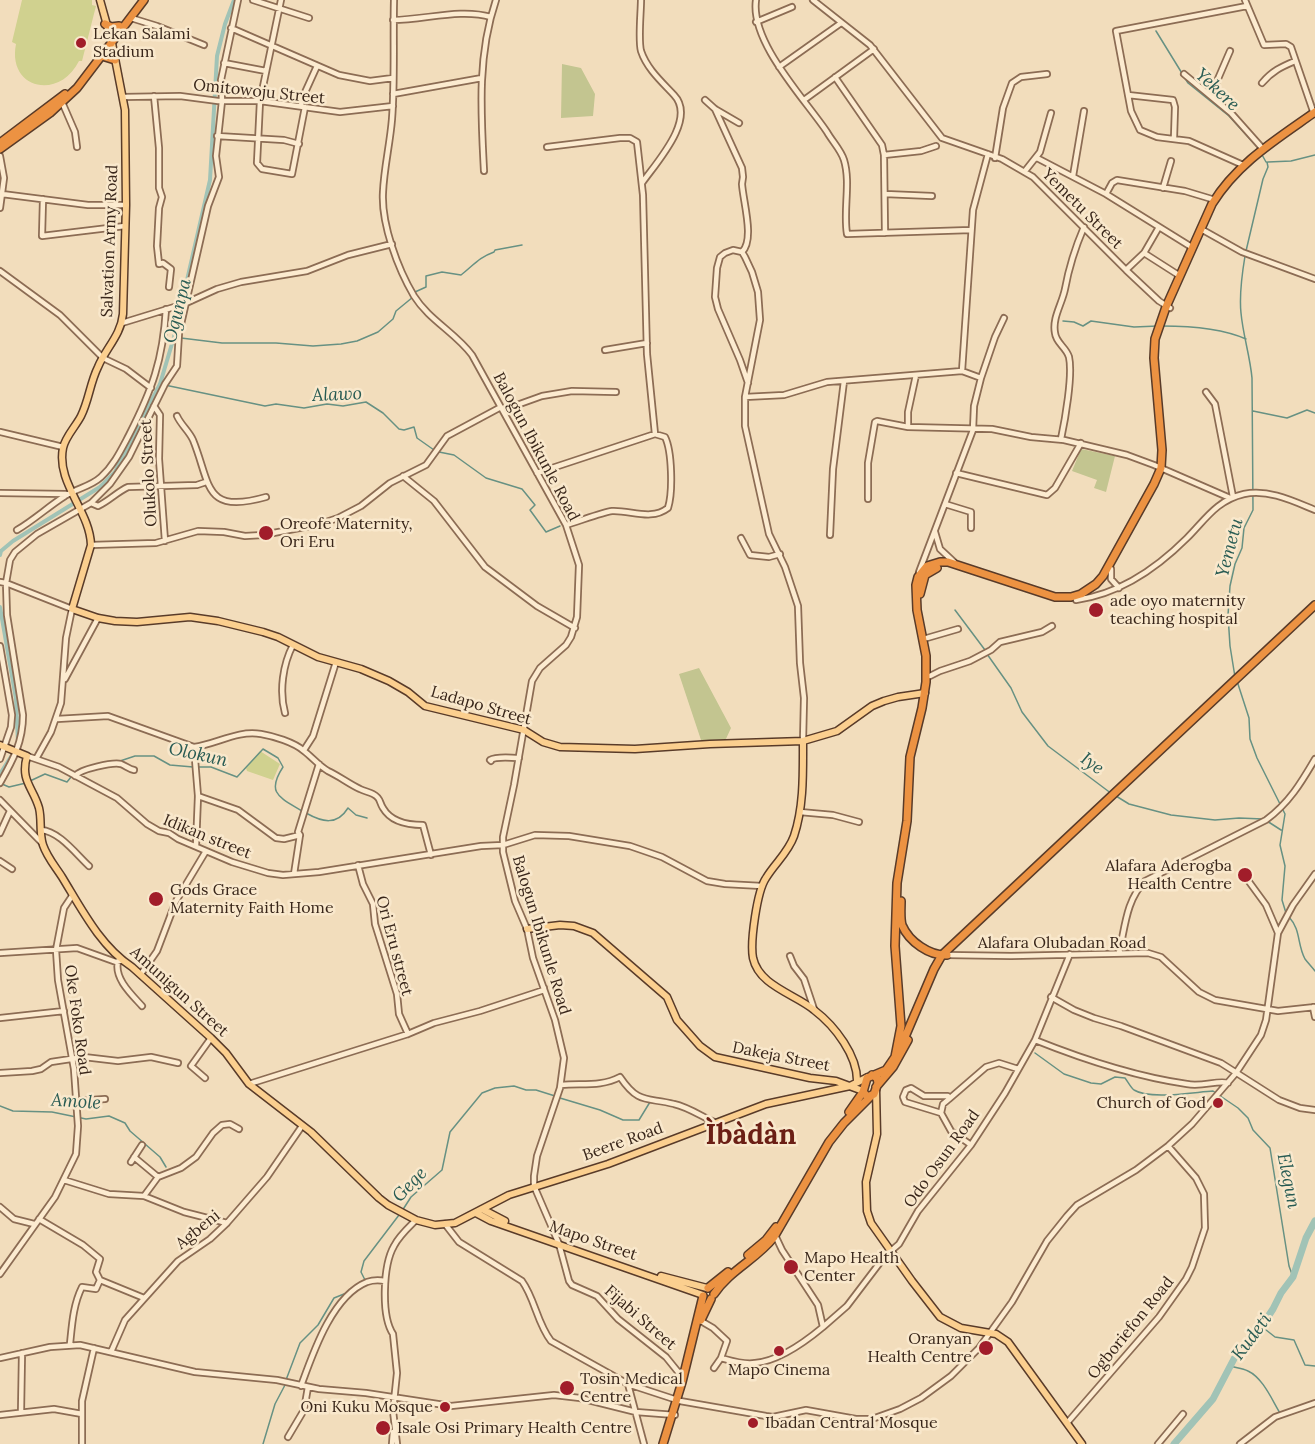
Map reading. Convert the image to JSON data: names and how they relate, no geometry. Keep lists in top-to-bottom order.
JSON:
{
  "streets": {
    "main road": [
      "Salvation Army Road",
      "Ladapo Street",
      "Amunigun Street",
      "Dakeja Street",
      "Beere Road",
      "Mapo Street"
    ],
    "street": [
      "Omitowoju Street",
      "Yemetu Street",
      "Balogun Ibikunle Road",
      "Olukolo Street",
      "Idikan street",
      "Alafara Olubadan Road",
      "Ori Eru street",
      "Oke Foko Road",
      "Odo Osun Road",
      "Agbeni",
      "Fijabi Street",
      "Ogboriefon Road"
    ]
  },
  "crossings": [
    ["Omitowoju Street", "Salvation Army Road"],
    ["Omitowoju Street", "Balogun Ibikunle Road"],
    ["Balogun Ibikunle Road", "Ladapo Street"],
    ["Balogun Ibikunle Road", "Idikan street"],
    ["Balogun Ibikunle Road", "Dakeja Street"],
    ["Balogun Ibikunle Road", "Beere Road"],
    ["Balogun Ibikunle Road", "Fijabi Street"],
    ["Idikan street", "Ori Eru street"],
    ["Idikan street", "Amunigun Street"],
    ["Alafara Olubadan Road", "Odo Osun Road"],
    ["Amunigun Street", "Oke Foko Road"],
    ["Amunigun Street", "Beere Road"],
    ["Amunigun Street", "Agbeni"],
    ["Dakeja Street", "Beere Road"],
    ["Beere Road", "Mapo Street"],
    ["Beere Road", "Fijabi Street"],
    ["Mapo Street", "Fijabi Street"]
  ],
  "districts": ["Ìbàdàn"],
  "water": [
    "Yekere",
    "Ogunpa",
    "Alawo",
    "Yemetu",
    "Olokun",
    "Iye",
    "Amole",
    "Elegun",
    "Gege",
    "Kudeti"
  ],
  "places": [
    "Lekan Salami Stadium",
    "Oreofe Maternity, Ori Eru",
    "ade oyo maternity teaching hospital",
    "Alafara Aderogba Health Centre",
    "Gods Grace Maternity Faith Home",
    "Church of God",
    "Mapo Health Center",
    "Oranyan Health Centre",
    "Mapo Cinema",
    "Tosin Medical Centre",
    "Oni Kuku Mosque",
    "Ibadan Central Mosque",
    "Isale Osi Primary Health Centre"
  ]
}
